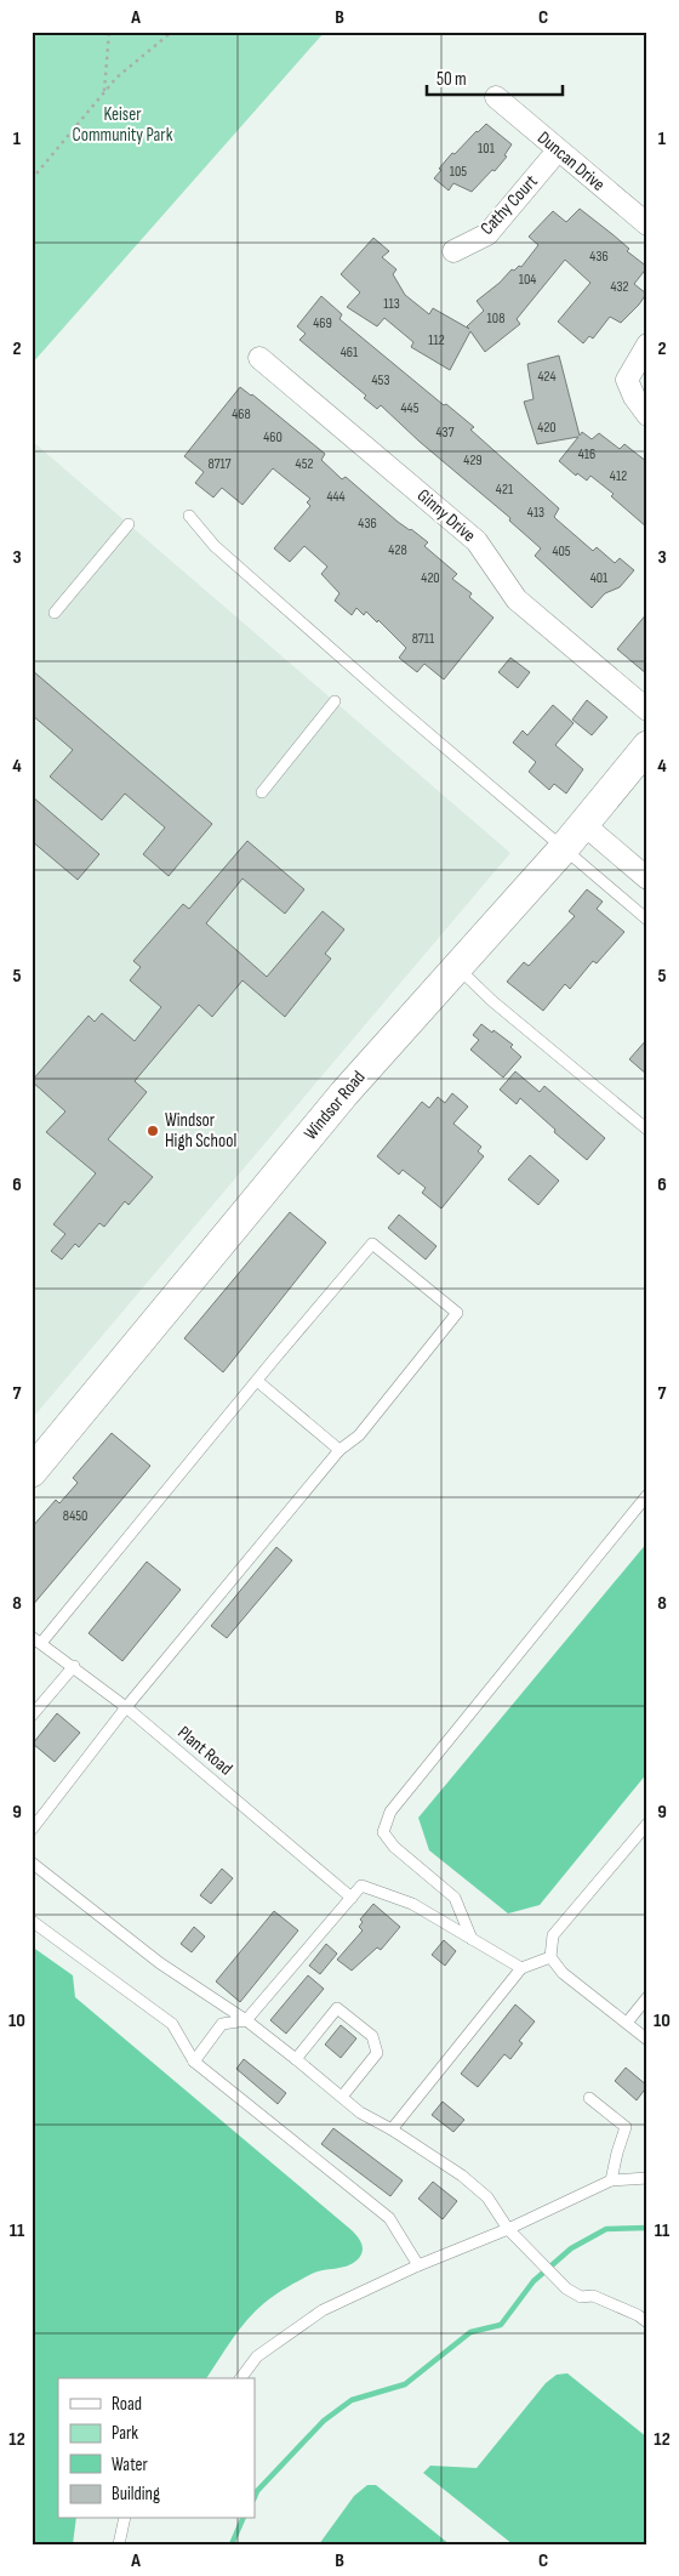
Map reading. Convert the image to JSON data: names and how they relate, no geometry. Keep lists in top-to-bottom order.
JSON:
{
  "streets": {
    "main road": ["Windsor Road"],
    "street": ["Duncan Drive", "Cathy Court", "Ginny Drive"],
    "lane": ["Plant Road"]
  },
  "crossings": [
    ["Duncan Drive", "Cathy Court"]
  ],
  "parks": ["Keiser Community Park"],
  "places": ["Windsor High School"],
  "house_numbers": [
    "101",
    "105",
    "436",
    "104",
    "432",
    "113",
    "108",
    "469",
    "112",
    "461",
    "424",
    "453",
    "445",
    "468",
    "420",
    "437",
    "460",
    "416",
    "429",
    "8717",
    "452",
    "412",
    "421",
    "444",
    "413",
    "436",
    "428",
    "405",
    "420",
    "401",
    "8711",
    "8450"
  ],
  "legend": [
    "Road",
    "Park",
    "Water",
    "Building"
  ],
  "scale_bar": "50 m",
  "grid": {
    "columns": ["A", "B", "C"],
    "rows": [
      "1",
      "2",
      "3",
      "4",
      "5",
      "6",
      "7",
      "8",
      "9",
      "10",
      "11",
      "12"
    ]
  }
}
